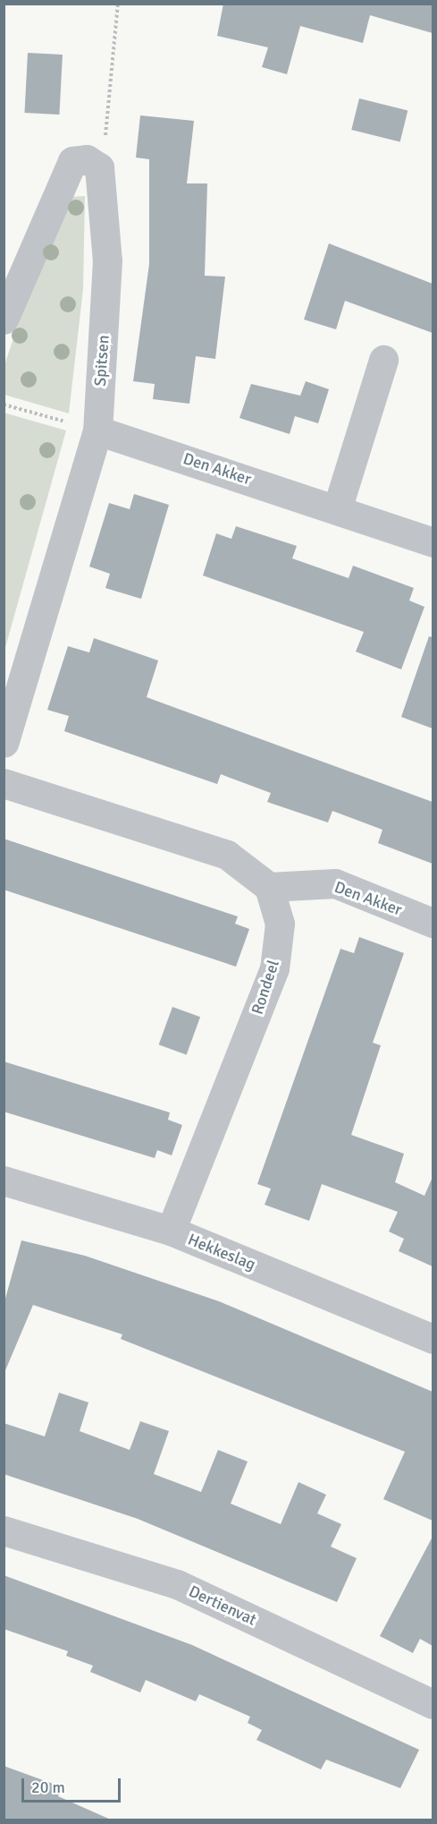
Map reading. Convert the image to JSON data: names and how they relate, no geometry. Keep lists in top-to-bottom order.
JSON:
{
  "streets": {
    "street": [
      "Spitsen",
      "Den Akker",
      "Rondeel",
      "Hekkeslag",
      "Dertienvat"
    ]
  },
  "crossings": [
    ["Spitsen", "Den Akker"],
    ["Den Akker", "Rondeel"],
    ["Rondeel", "Hekkeslag"]
  ],
  "scale_bar": "20 m"
}
